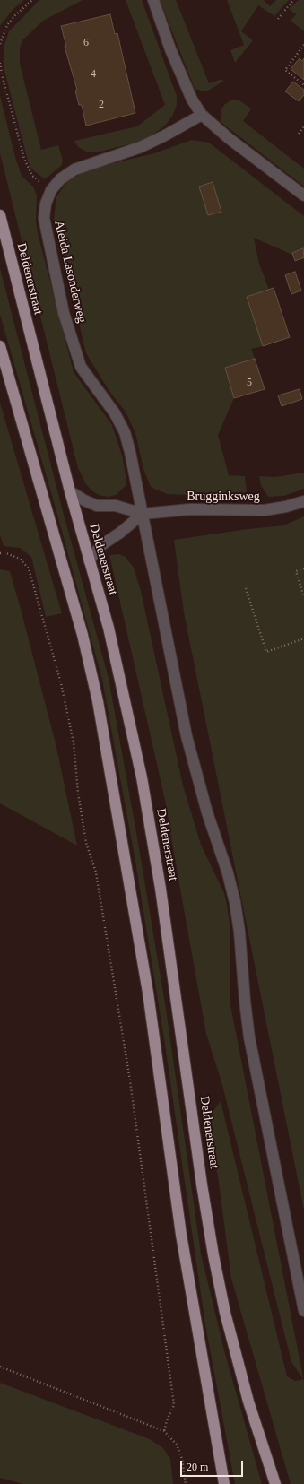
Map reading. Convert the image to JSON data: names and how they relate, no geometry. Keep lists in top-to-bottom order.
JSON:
{
  "streets": {
    "main road": ["Deldenerstraat"],
    "street": ["Aleida Lasonderweg", "Brugginksweg"]
  },
  "crossings": [
    ["Aleida Lasonderweg", "Brugginksweg"],
    ["Deldenerstraat", "Brugginksweg"]
  ],
  "house_numbers": [
    "6",
    "4",
    "2",
    "5"
  ],
  "scale_bar": "20 m"
}
